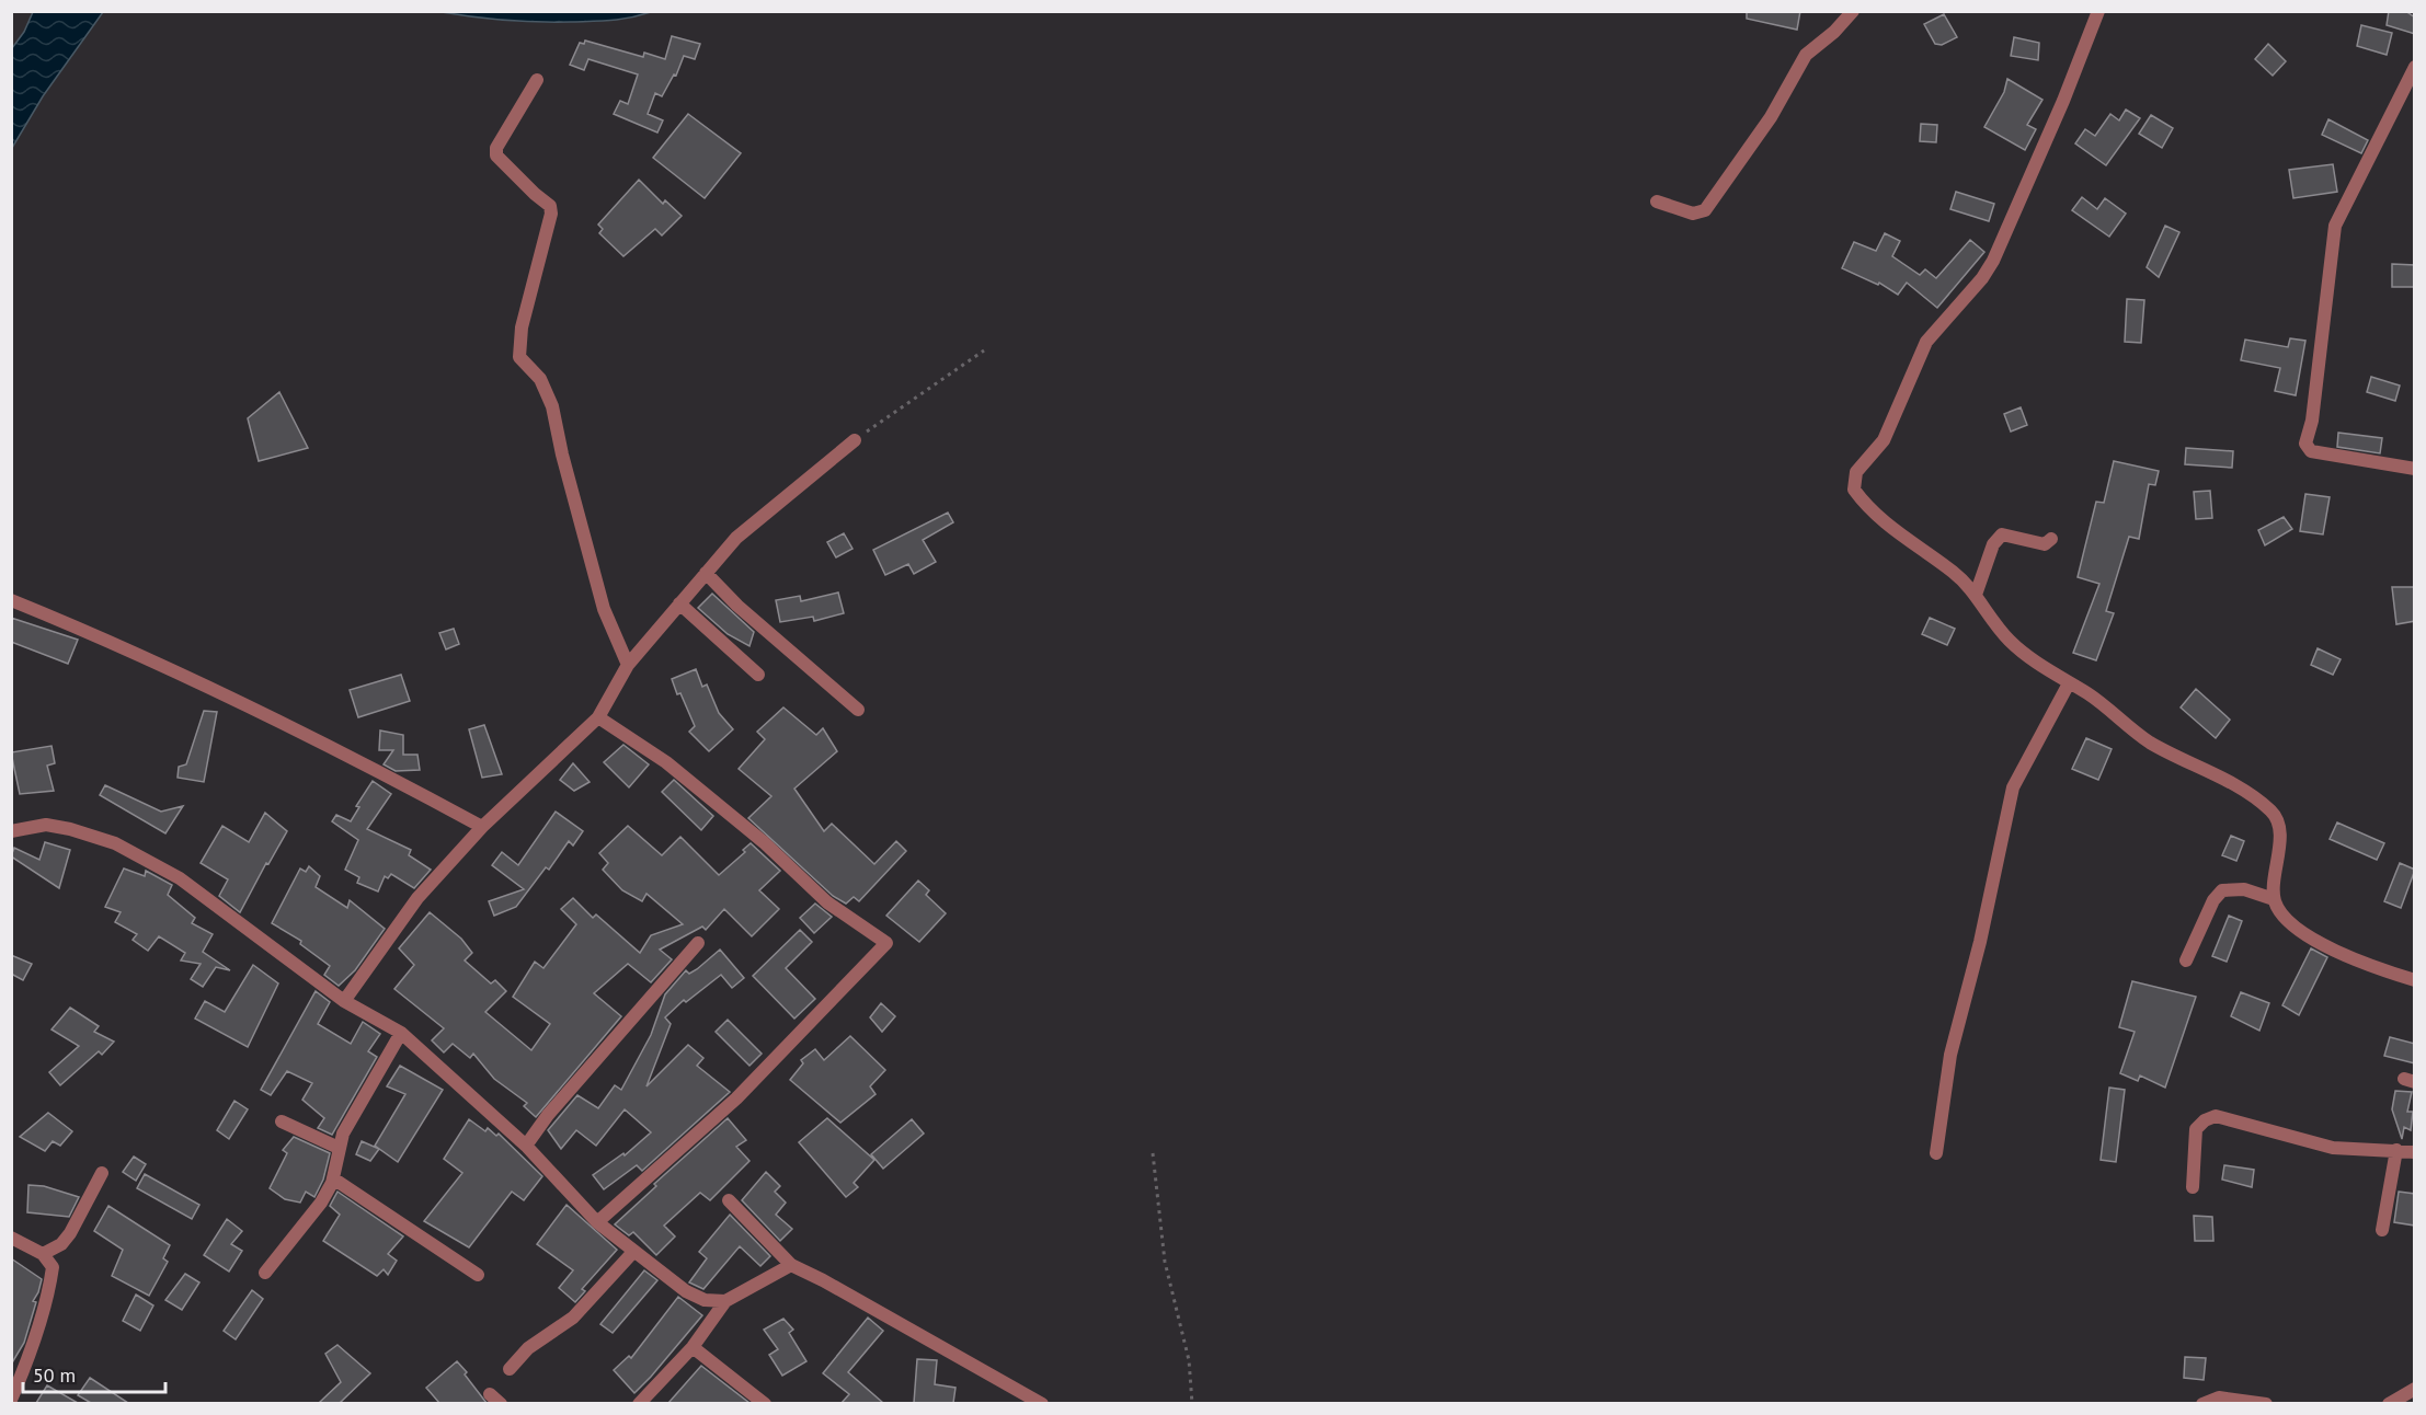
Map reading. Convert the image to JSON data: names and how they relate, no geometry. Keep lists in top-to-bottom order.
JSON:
{
  "scale_bar": "50 m"
}
